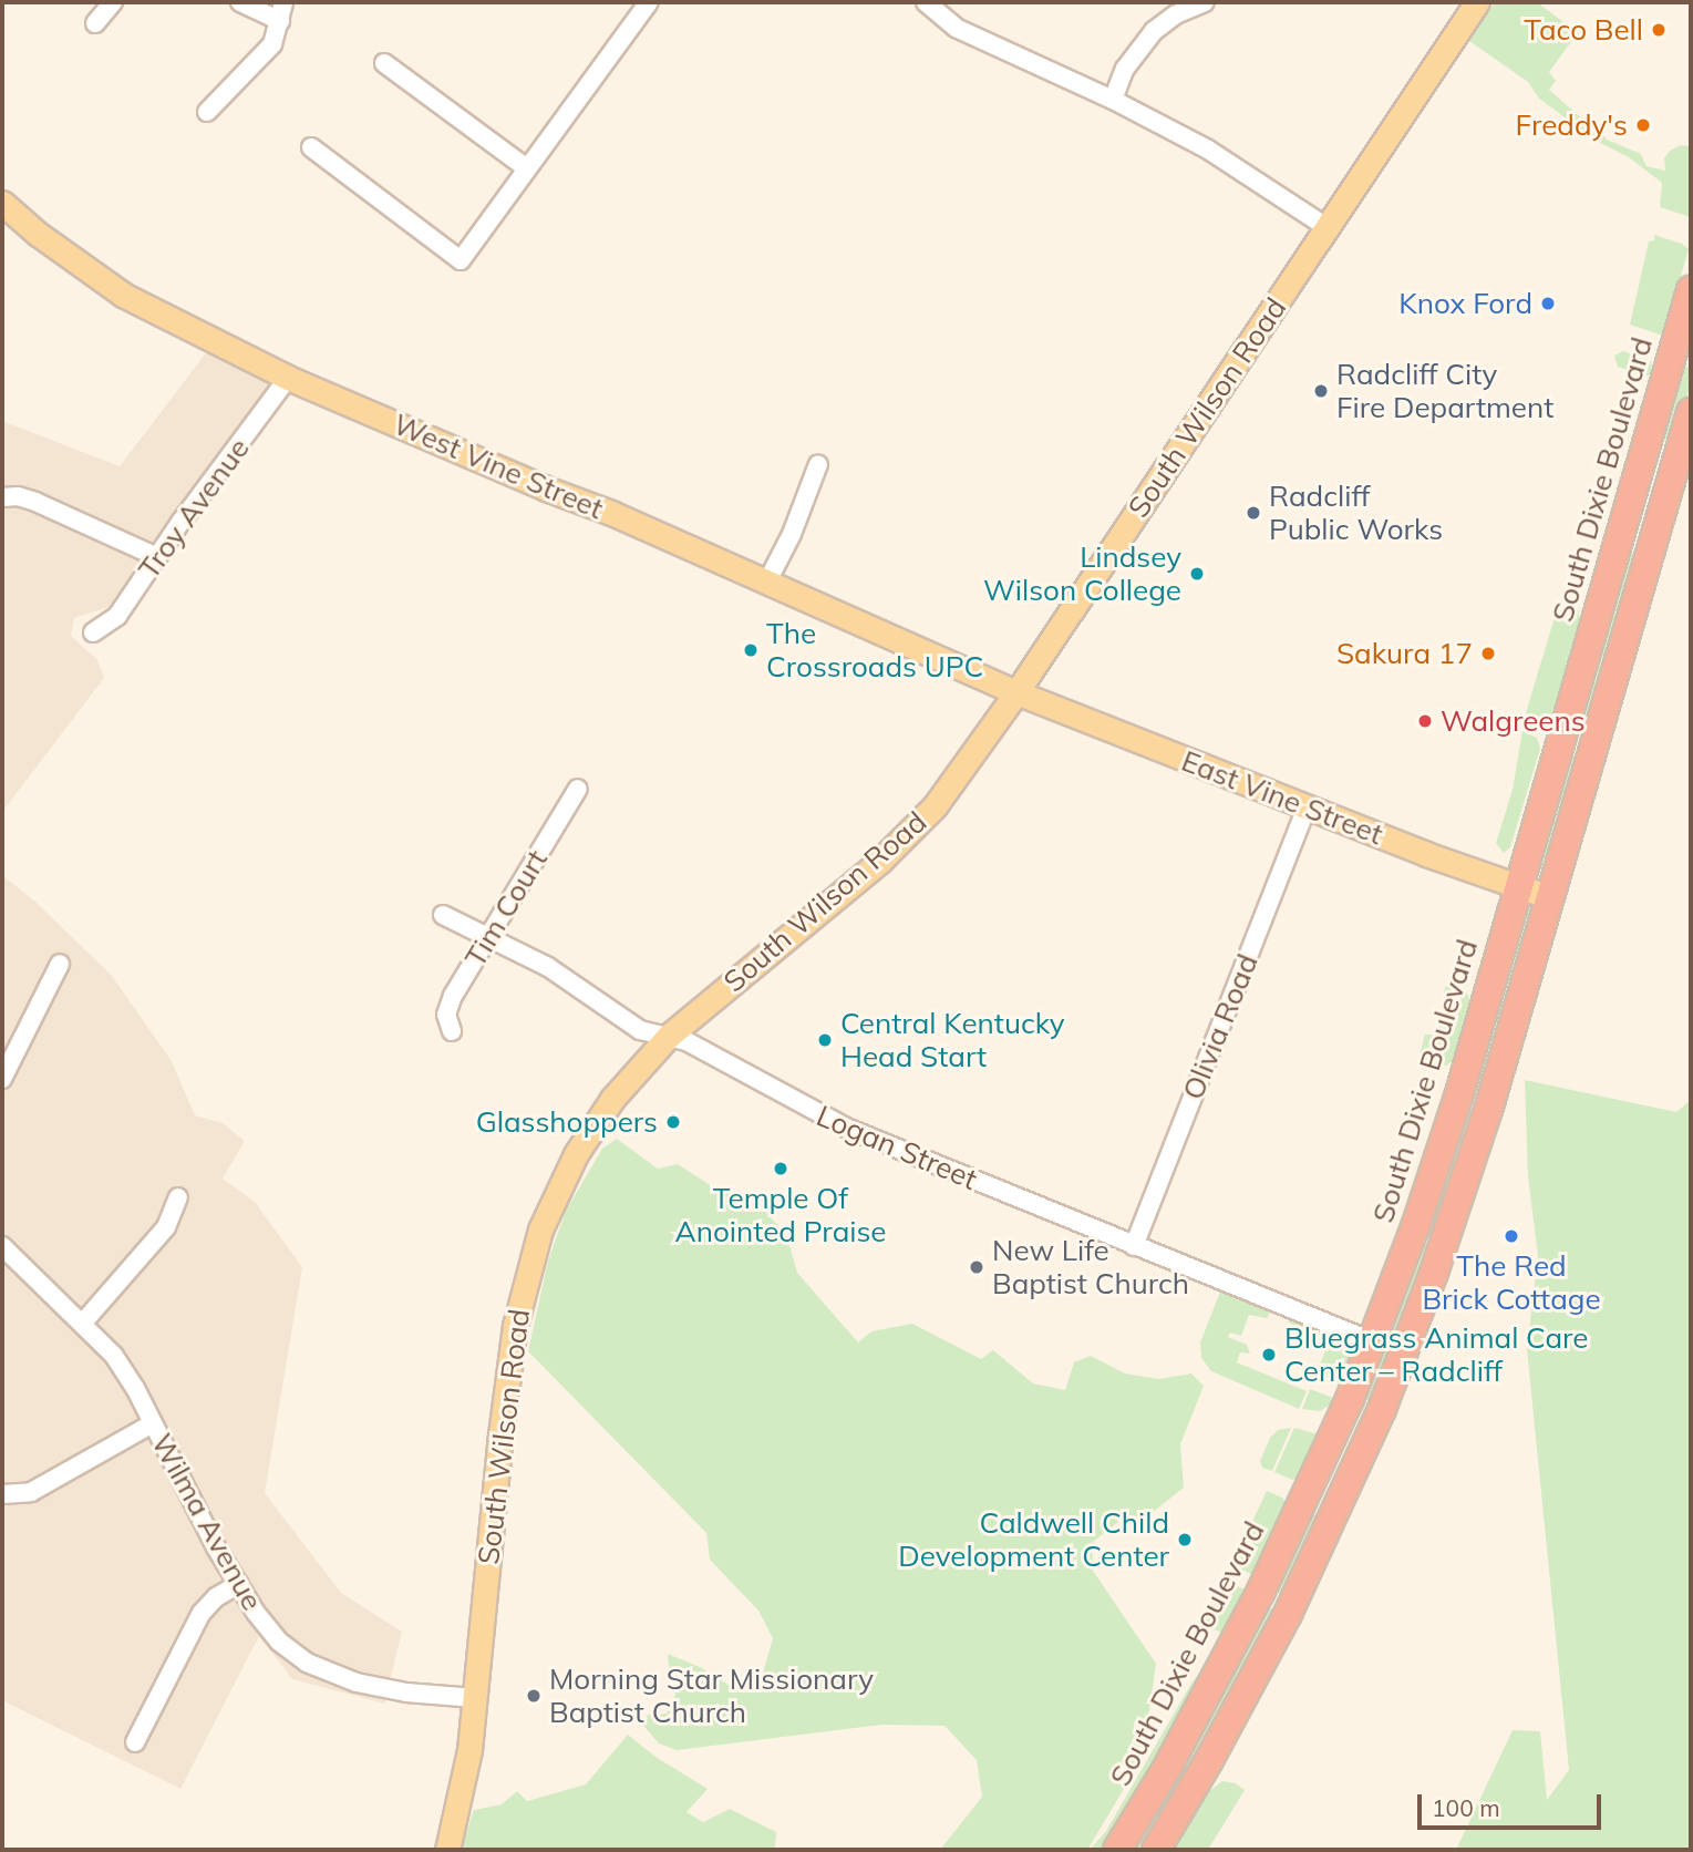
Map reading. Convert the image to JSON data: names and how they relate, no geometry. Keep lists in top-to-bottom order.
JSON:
{
  "streets": {
    "highway": ["South Dixie Boulevard"],
    "main road": ["South Wilson Road", "West Vine Street", "East Vine Street"],
    "street": [
      "Troy Avenue",
      "Tim Court",
      "Olivia Road",
      "Logan Street",
      "Wilma Avenue"
    ]
  },
  "crossings": [
    ["South Wilson Road", "West Vine Street"],
    ["South Wilson Road", "East Vine Street"],
    ["South Wilson Road", "Logan Street"],
    ["South Wilson Road", "Wilma Avenue"],
    ["West Vine Street", "Troy Avenue"],
    ["West Vine Street", "East Vine Street"],
    ["South Dixie Boulevard", "East Vine Street"],
    ["South Dixie Boulevard", "Logan Street"],
    ["East Vine Street", "Olivia Road"],
    ["Tim Court", "Logan Street"],
    ["Olivia Road", "Logan Street"]
  ],
  "places": [
    "Taco Bell",
    "Freddy's",
    "Knox Ford",
    "Radcliff City Fire Department",
    "Radcliff Public Works",
    "Lindsey Wilson College",
    "The Crossroads UPC",
    "Sakura 17",
    "Walgreens",
    "Central Kentucky Head Start",
    "Glasshoppers",
    "Temple Of Anointed Praise",
    "The Red Brick Cottage",
    "New Life Baptist Church",
    "Bluegrass Animal Care Center – Radcliff",
    "Caldwell Child Development Center",
    "Morning Star Missionary Baptist Church"
  ],
  "scale_bar": "100 m"
}
